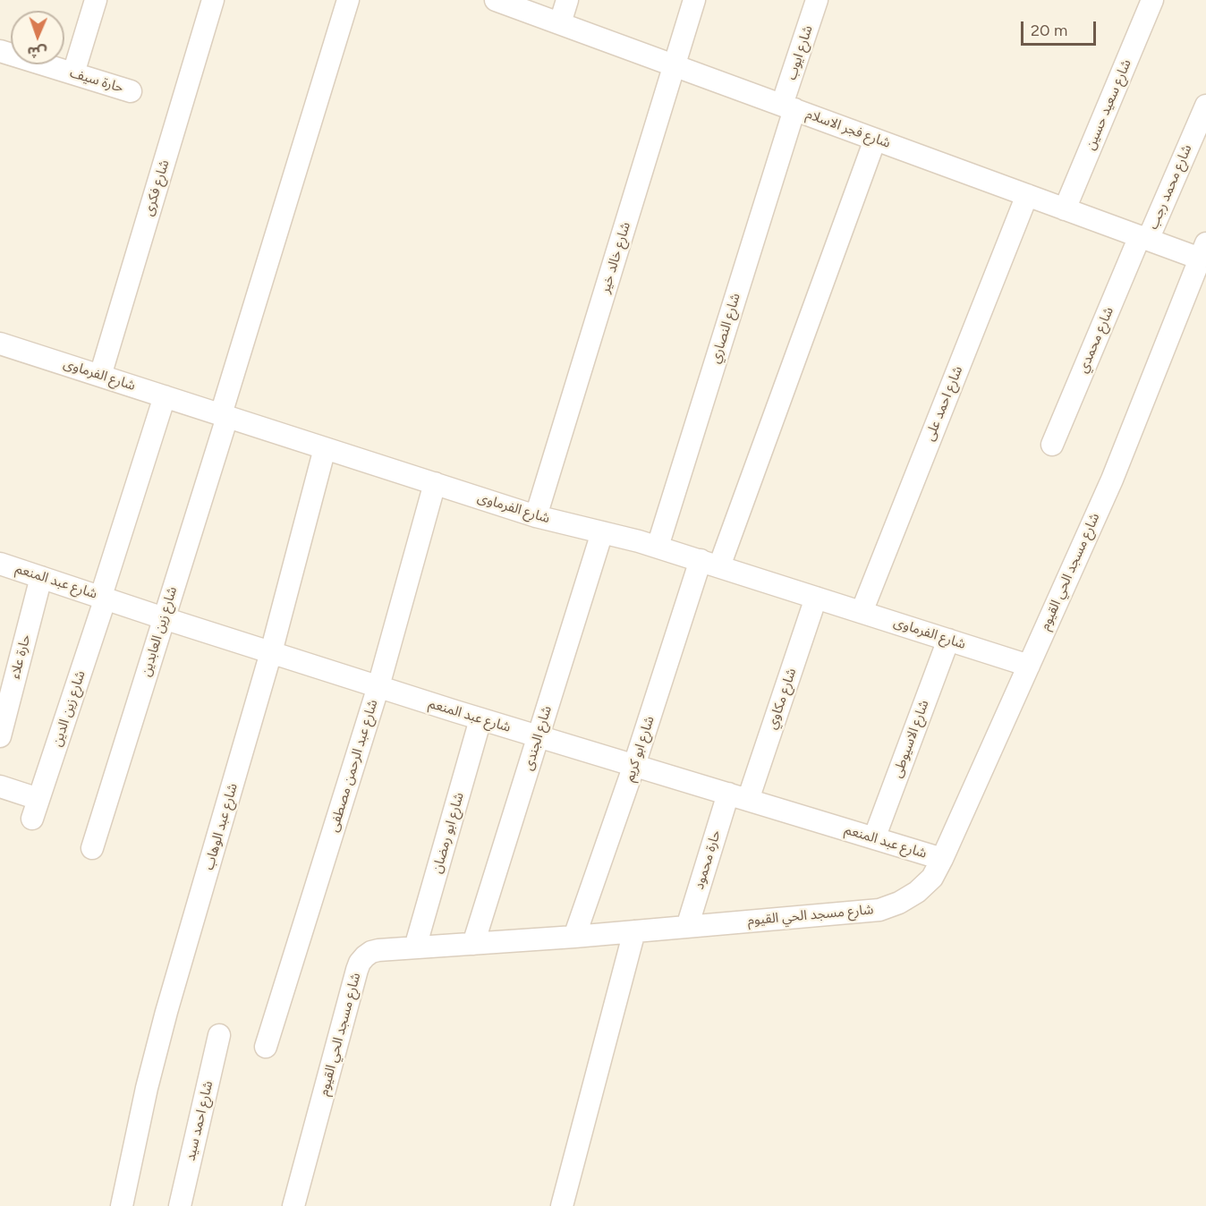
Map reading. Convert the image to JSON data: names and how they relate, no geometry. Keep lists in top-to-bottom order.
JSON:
{
  "streets": {
    "street": [
      "شارع ايوب",
      "حارة سيف",
      "شارع سعيد حسين",
      "شارع فجر الاسلام",
      "شارع محمد رجب",
      "شارع فكرى",
      "شارع خالد خير",
      "شارع النصاري",
      "شارع محمدي",
      "شارع الفرماوى",
      "شارع احمد على",
      "شارع مسجد الحي القيوم",
      "شارع عبد المنعم",
      "شارع زين العابدين",
      "حارة علاء",
      "شارع مكاوي",
      "شارع زين الدين",
      "شارع الجندى",
      "شارع الاسيوطى",
      "شارع ابو كريم",
      "شارع عبد الرحمن مصطفى",
      "شارع عبد الوهاب",
      "شارع ابو رمضان",
      "حارة محمود",
      "شارع احمد سيد"
    ]
  },
  "crossings": [
    ["شارع ايوب", "شارع فجر الاسلام"],
    ["شارع ايوب", "شارع النصاري"],
    ["شارع سعيد حسين", "شارع فجر الاسلام"],
    ["شارع فجر الاسلام", "شارع محمد رجب"],
    ["شارع فجر الاسلام", "شارع خالد خير"],
    ["شارع فجر الاسلام", "شارع النصاري"],
    ["شارع فجر الاسلام", "شارع محمدي"],
    ["شارع فجر الاسلام", "شارع احمد على"],
    ["شارع فجر الاسلام", "شارع مسجد الحي القيوم"],
    ["شارع فجر الاسلام", "شارع ابو كريم"],
    ["شارع محمد رجب", "شارع محمدي"],
    ["شارع فكرى", "شارع الفرماوى"],
    ["شارع خالد خير", "شارع الفرماوى"],
    ["شارع النصاري", "شارع الفرماوى"],
    ["شارع الفرماوى", "شارع احمد على"],
    ["شارع الفرماوى", "شارع مسجد الحي القيوم"],
    ["شارع الفرماوى", "شارع زين العابدين"],
    ["شارع الفرماوى", "شارع مكاوي"],
    ["شارع الفرماوى", "شارع زين الدين"],
    ["شارع الفرماوى", "شارع الجندى"],
    ["شارع الفرماوى", "شارع الاسيوطى"],
    ["شارع الفرماوى", "شارع ابو كريم"],
    ["شارع الفرماوى", "شارع عبد الرحمن مصطفى"],
    ["شارع الفرماوى", "شارع عبد الوهاب"],
    ["شارع مسجد الحي القيوم", "شارع عبد المنعم"],
    ["شارع مسجد الحي القيوم", "شارع الجندى"],
    ["شارع مسجد الحي القيوم", "شارع ابو كريم"],
    ["شارع مسجد الحي القيوم", "شارع ابو رمضان"],
    ["شارع مسجد الحي القيوم", "حارة محمود"],
    ["شارع عبد المنعم", "شارع زين العابدين"],
    ["شارع عبد المنعم", "حارة علاء"],
    ["شارع عبد المنعم", "شارع مكاوي"],
    ["شارع عبد المنعم", "شارع زين الدين"],
    ["شارع عبد المنعم", "شارع الجندى"],
    ["شارع عبد المنعم", "شارع الاسيوطى"],
    ["شارع عبد المنعم", "شارع ابو كريم"],
    ["شارع عبد المنعم", "شارع عبد الرحمن مصطفى"],
    ["شارع عبد المنعم", "شارع عبد الوهاب"],
    ["شارع عبد المنعم", "شارع ابو رمضان"],
    ["شارع عبد المنعم", "حارة محمود"],
    ["شارع مكاوي", "حارة محمود"]
  ],
  "scale_bar": "20 m",
  "north": "bottom"
}
